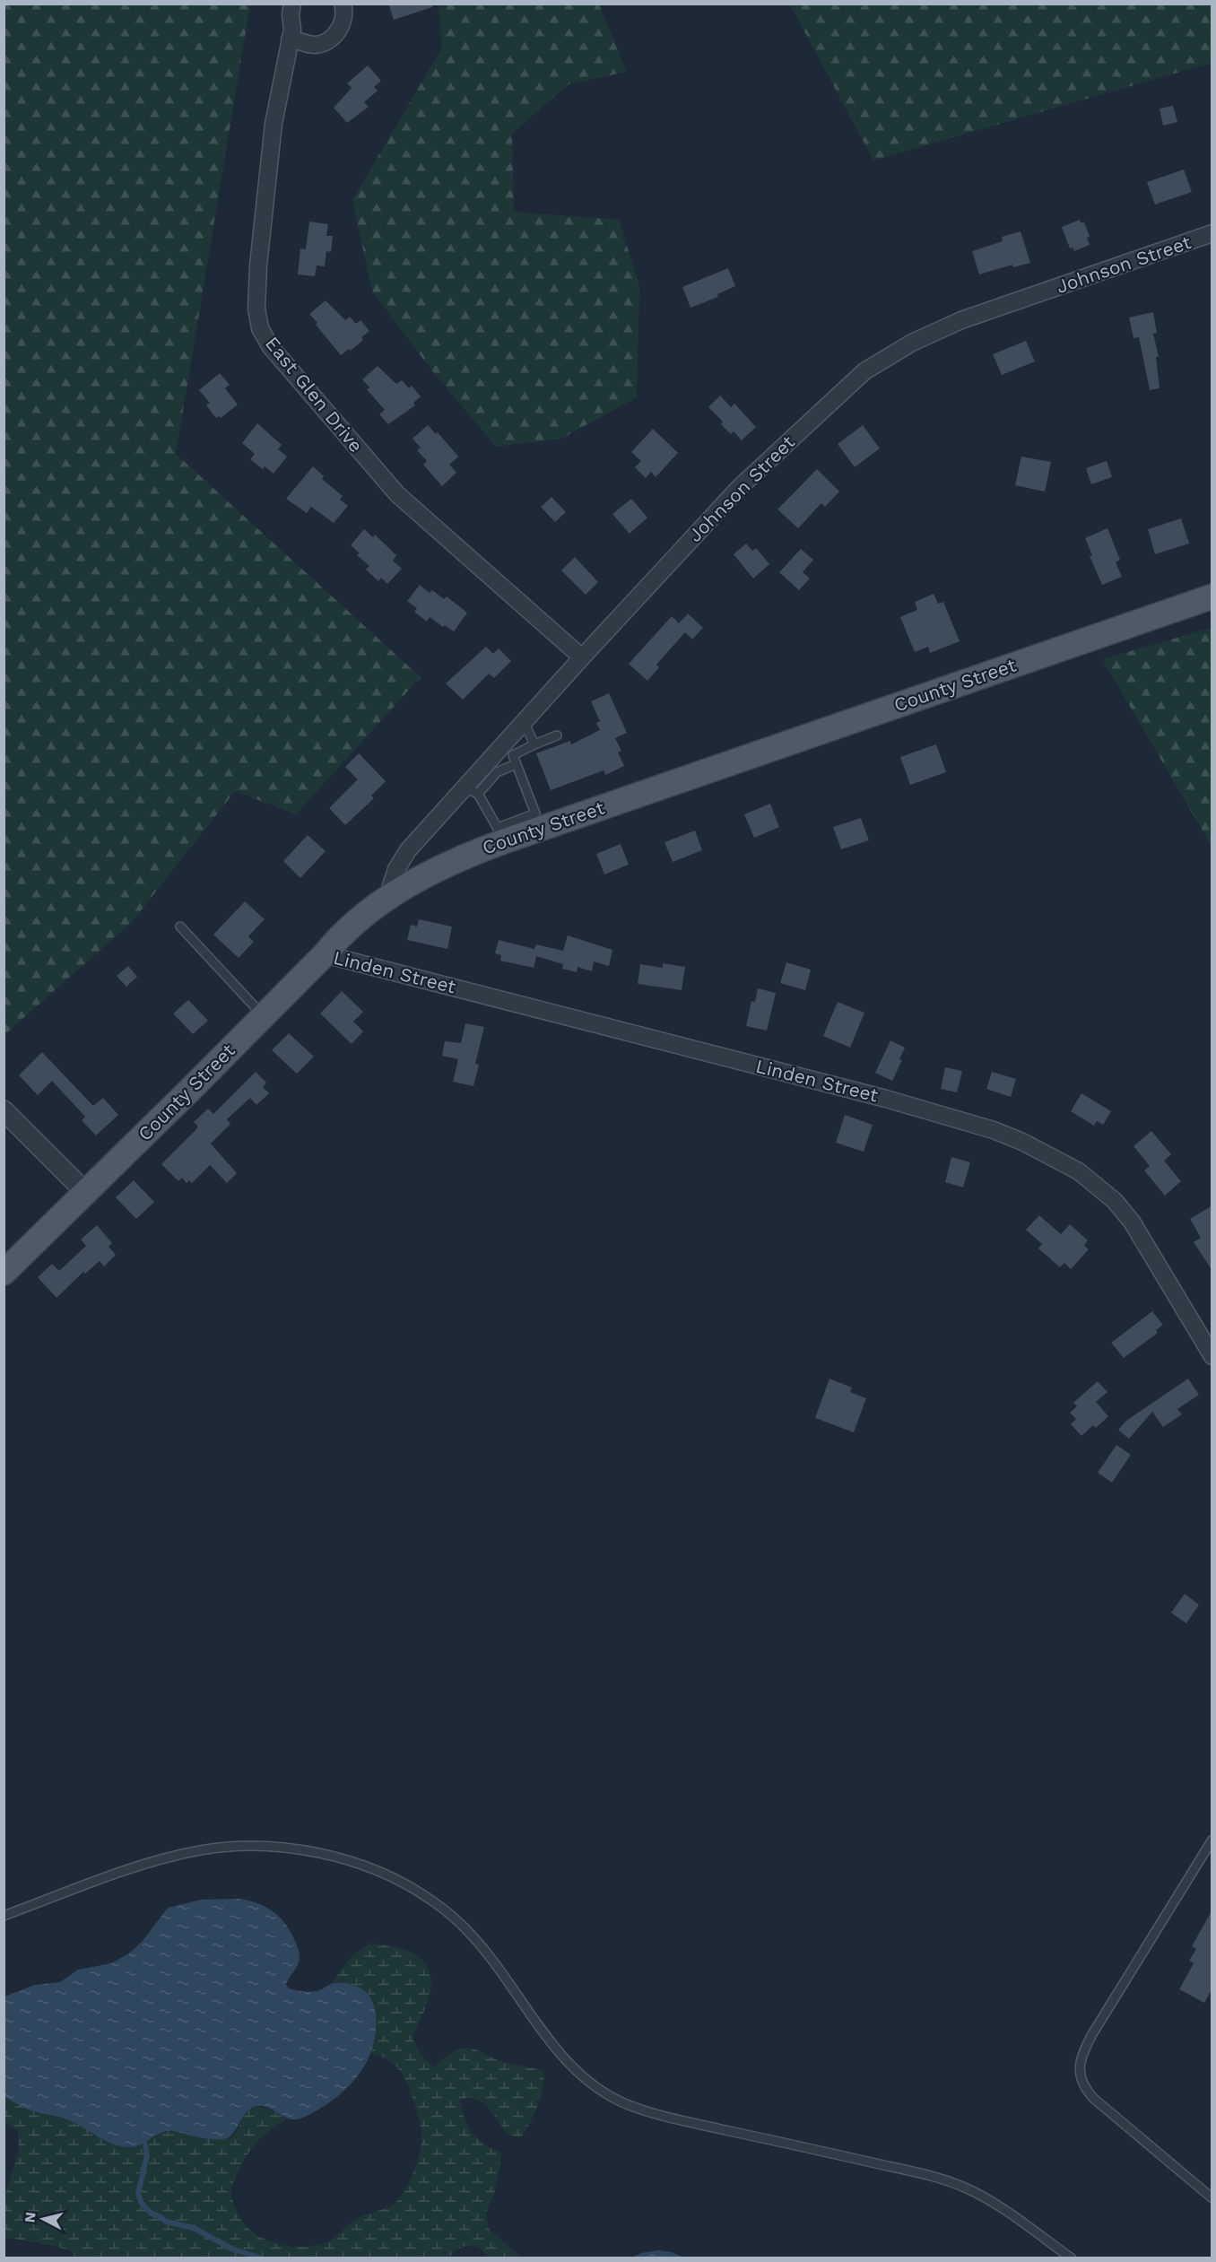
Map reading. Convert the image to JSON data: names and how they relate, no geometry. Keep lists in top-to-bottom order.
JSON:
{
  "streets": {
    "main road": ["County Street"],
    "street": ["Johnson Street", "East Glen Drive", "Linden Street"]
  },
  "crossings": [
    ["Johnson Street", "East Glen Drive"],
    ["Johnson Street", "County Street"],
    ["County Street", "Linden Street"]
  ],
  "north": "left"
}
